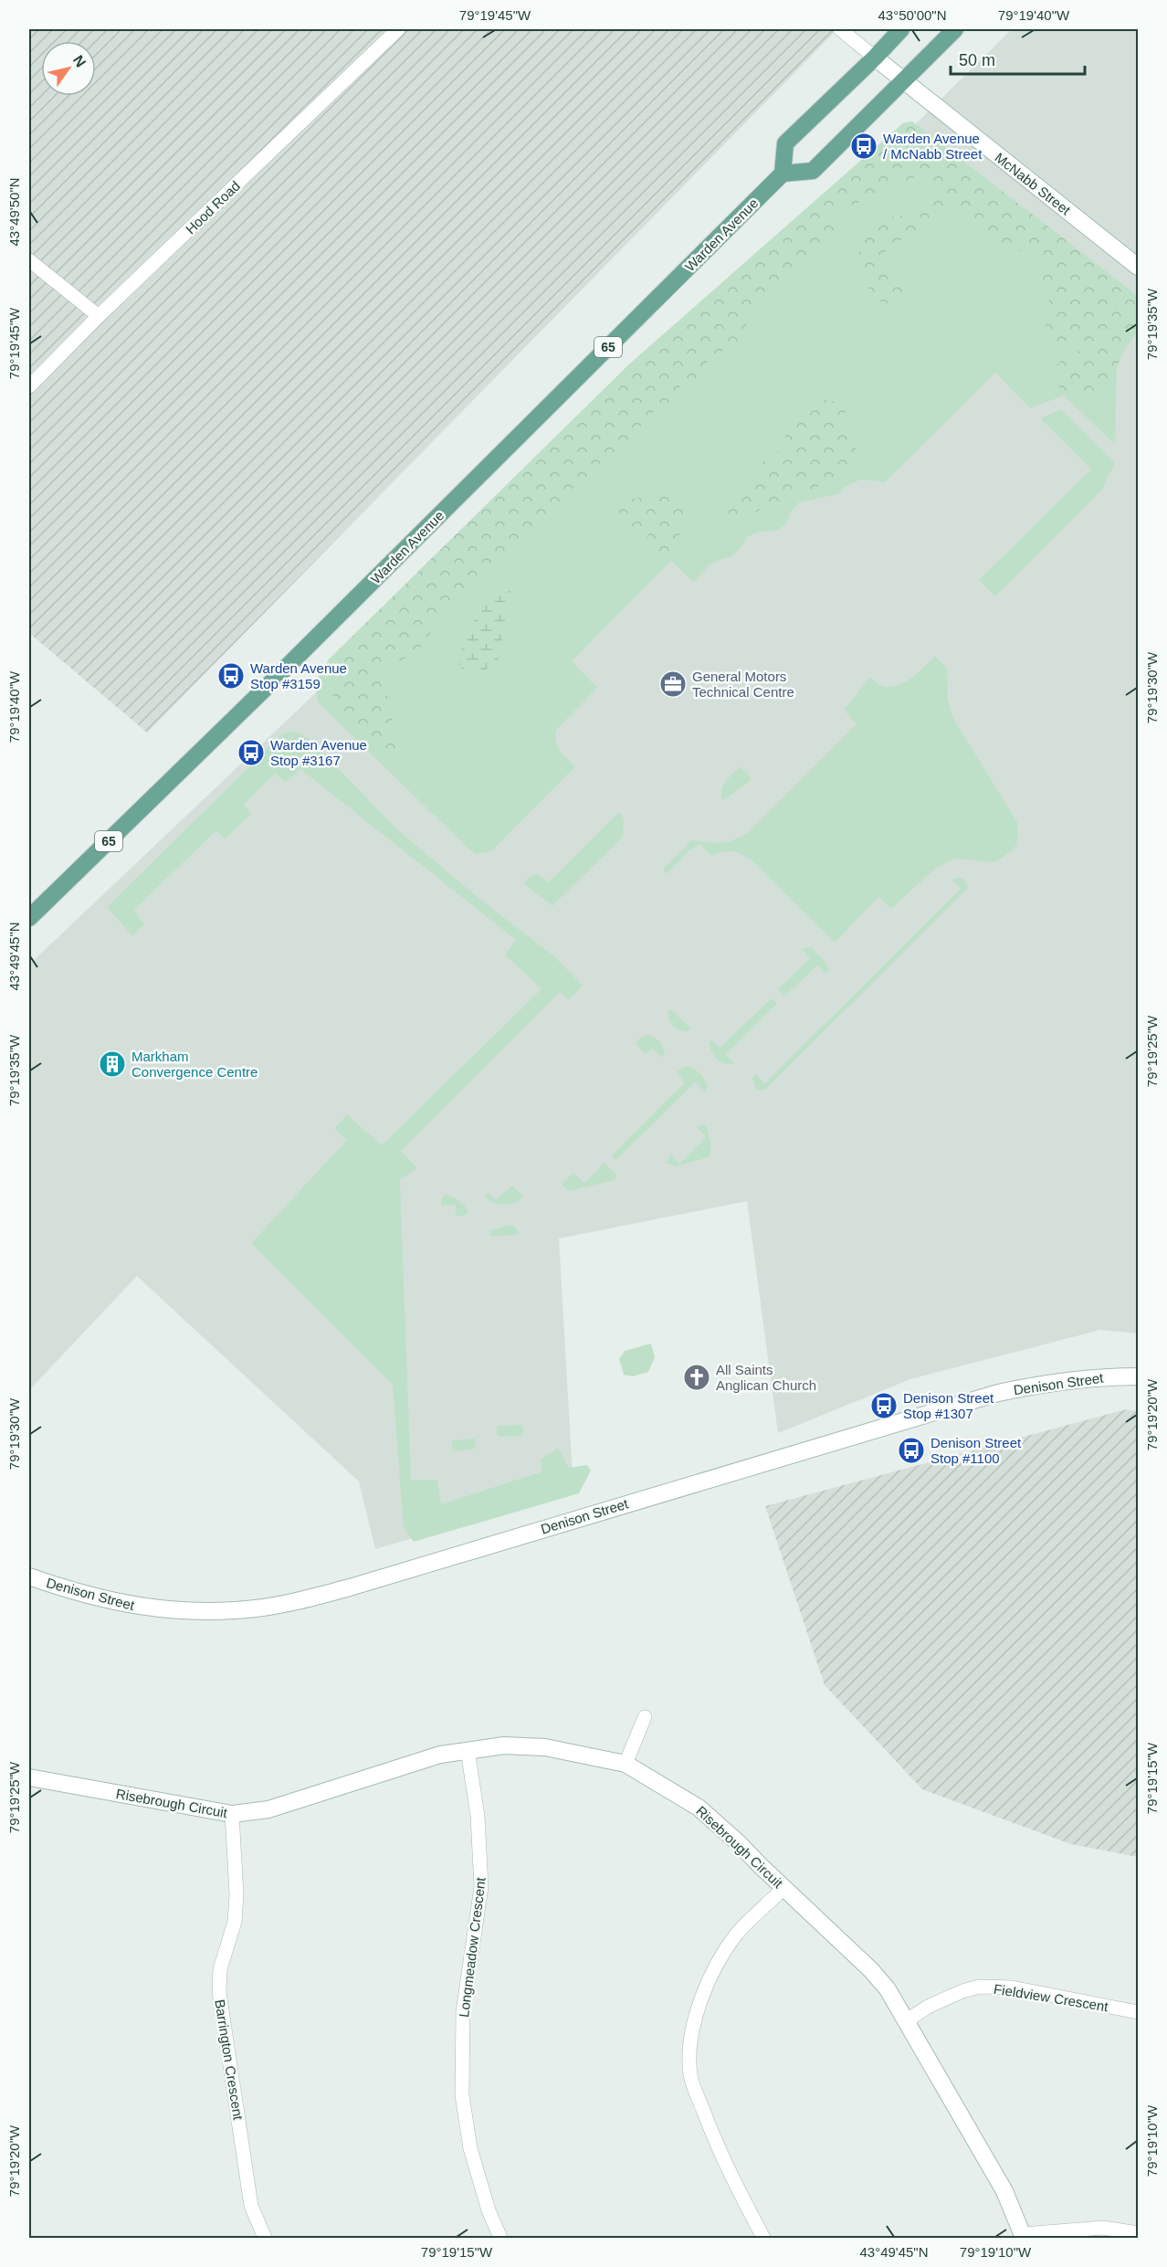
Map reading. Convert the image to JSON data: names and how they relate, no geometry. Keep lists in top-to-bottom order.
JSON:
{
  "streets": {
    "main road": ["Warden Avenue", "65"],
    "street": [
      "McNabb Street",
      "Hood Road",
      "Denison Street",
      "Risebrough Circuit",
      "Longmeadow Crescent",
      "Fieldview Crescent",
      "Barrington Crescent"
    ]
  },
  "crossings": [
    ["Risebrough Circuit", "Longmeadow Crescent"],
    ["Risebrough Circuit", "Fieldview Crescent"],
    ["Risebrough Circuit", "Barrington Crescent"]
  ],
  "places": {
    "bus stop": [
      "Warden Avenue / McNabb Street",
      "Warden Avenue Stop #3159",
      "Warden Avenue Stop #3167",
      "Denison Street Stop #1307",
      "Denison Street Stop #1100"
    ],
    "office": ["General Motors Technical Centre"],
    "building": ["Markham Convergence Centre"],
    "church": ["All Saints Anglican Church"]
  },
  "scale_bar": "50 m",
  "north": "top right",
  "coordinates": [
    "79°19'45\"W",
    "43°50'00\"N",
    "79°19'40\"W",
    "43°49'50\"N",
    "79°19'35\"W",
    "79°19'30\"W",
    "43°49'45\"N",
    "79°19'25\"W",
    "79°19'20\"W",
    "79°19'15\"W",
    "79°19'10\"W"
  ]
}
